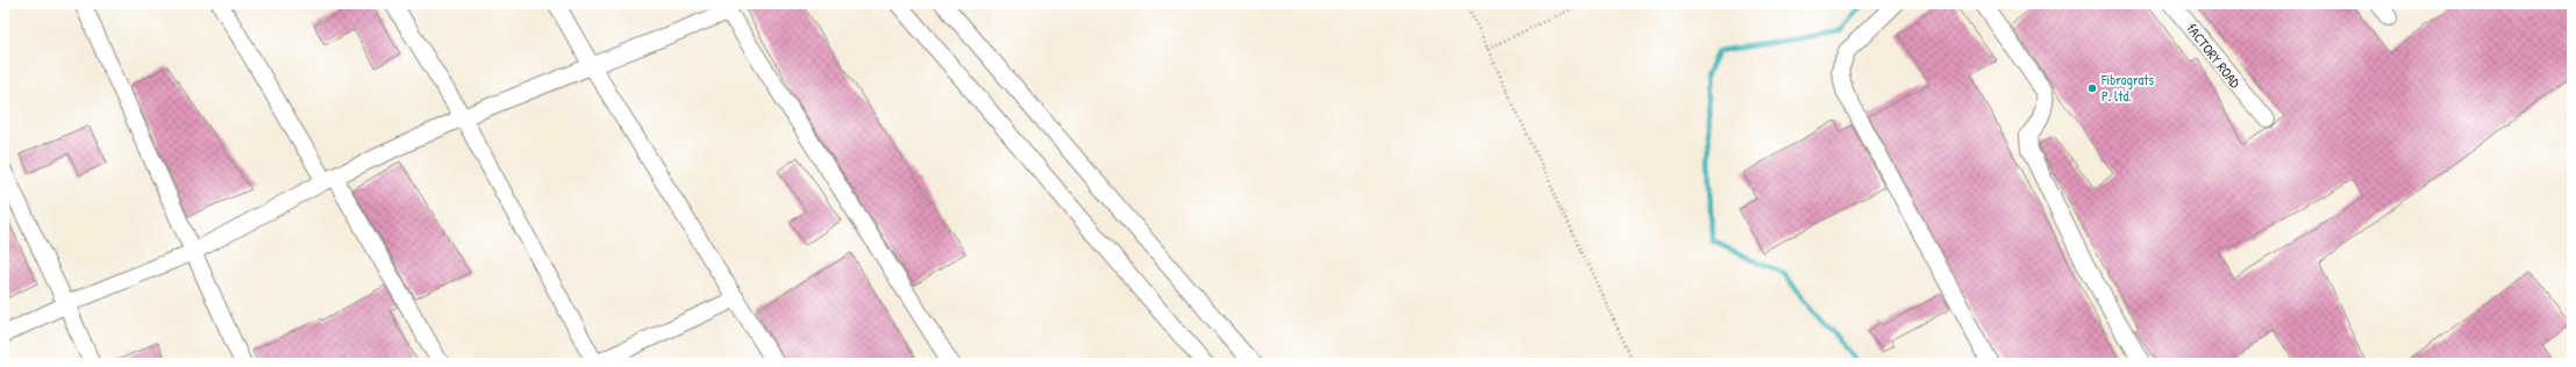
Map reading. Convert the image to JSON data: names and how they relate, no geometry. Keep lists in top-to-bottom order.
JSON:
{
  "streets": {
    "street": ["fACTORY ROAD"]
  },
  "places": ["Fibrograts P. ltd."]
}
